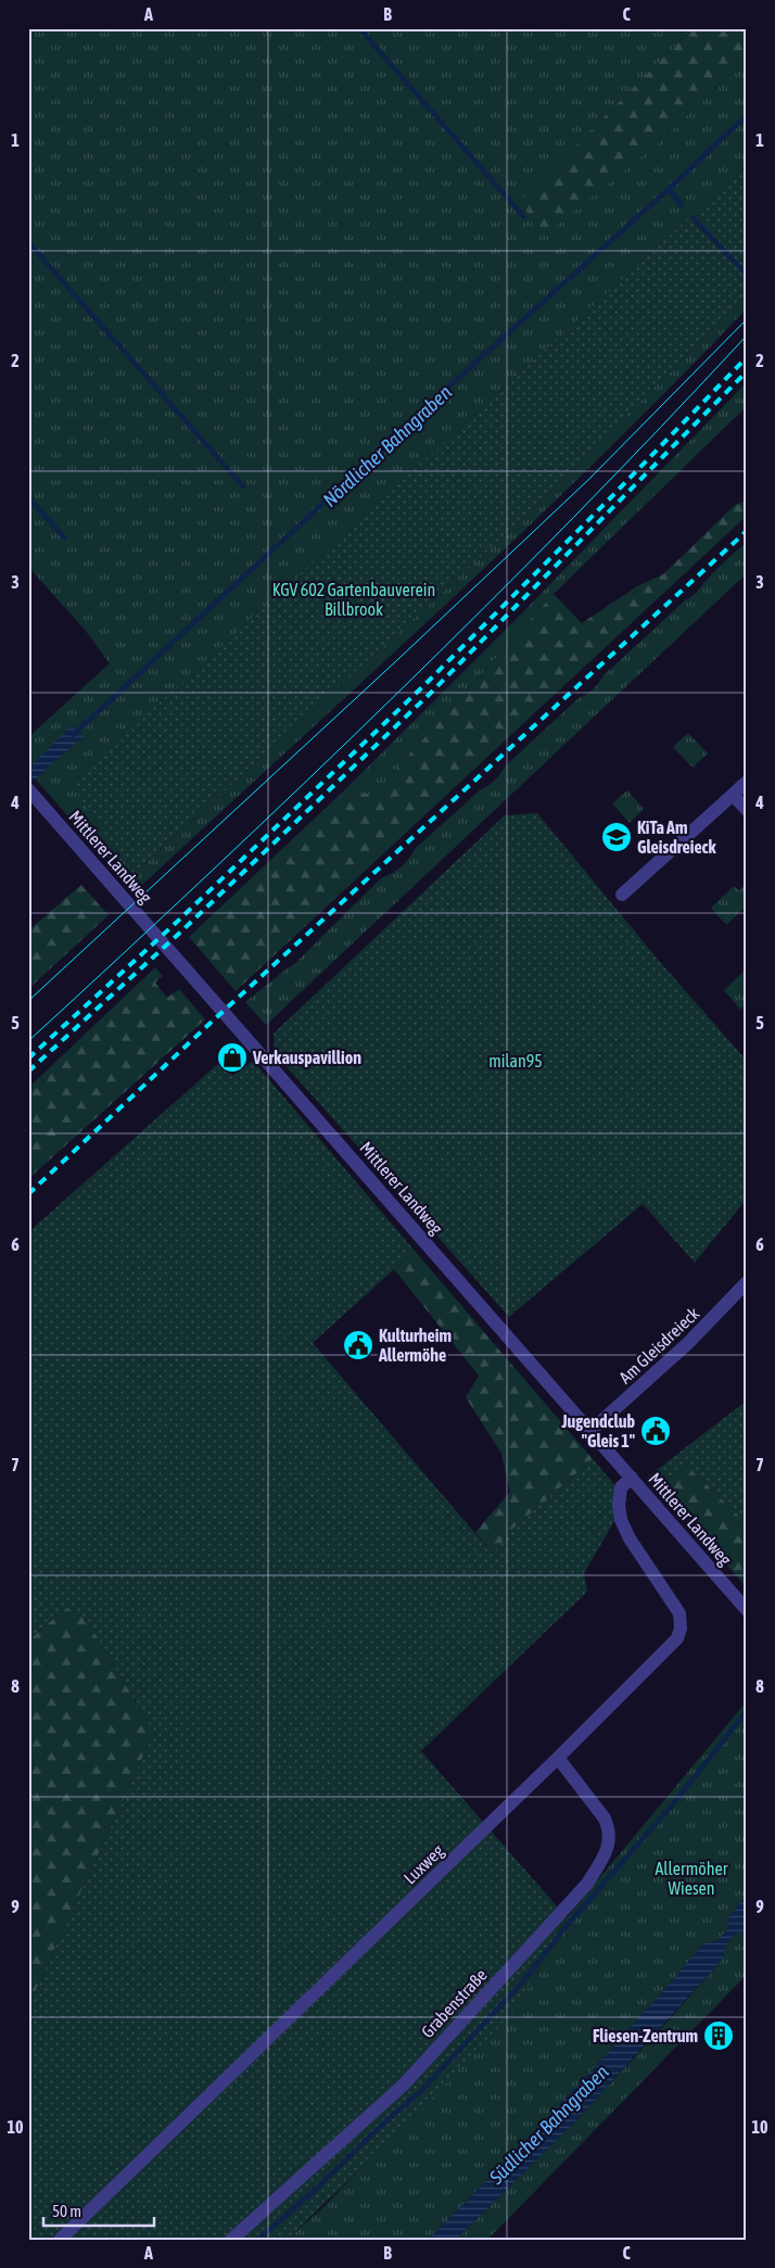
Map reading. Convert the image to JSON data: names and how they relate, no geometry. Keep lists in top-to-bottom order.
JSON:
{
  "streets": {
    "street": [
      "Mittlerer Landweg",
      "Am Gleisdreieck",
      "Luxweg",
      "Grabenstraße"
    ]
  },
  "crossings": [
    ["Mittlerer Landweg", "Am Gleisdreieck"],
    ["Mittlerer Landweg", "Luxweg"],
    ["Luxweg", "Grabenstraße"]
  ],
  "water": ["Nördlicher Bahngraben", "Südlicher Bahngraben"],
  "parks": ["KGV 602 Gartenbauverein Billbrook", "milan95", "Allermöher Wiesen"],
  "places": {
    "school or university": ["KiTa Am Gleisdreieck"],
    "shop": ["Verkauspavillion"],
    "public building": ["Kulturheim Allermöhe", "Jugendclub \"Gleis 1\""],
    "building": ["Fliesen-Zentrum"]
  },
  "scale_bar": "50 m",
  "grid": {
    "columns": ["A", "B", "C"],
    "rows": [
      "1",
      "2",
      "3",
      "4",
      "5",
      "6",
      "7",
      "8",
      "9",
      "10"
    ]
  }
}
